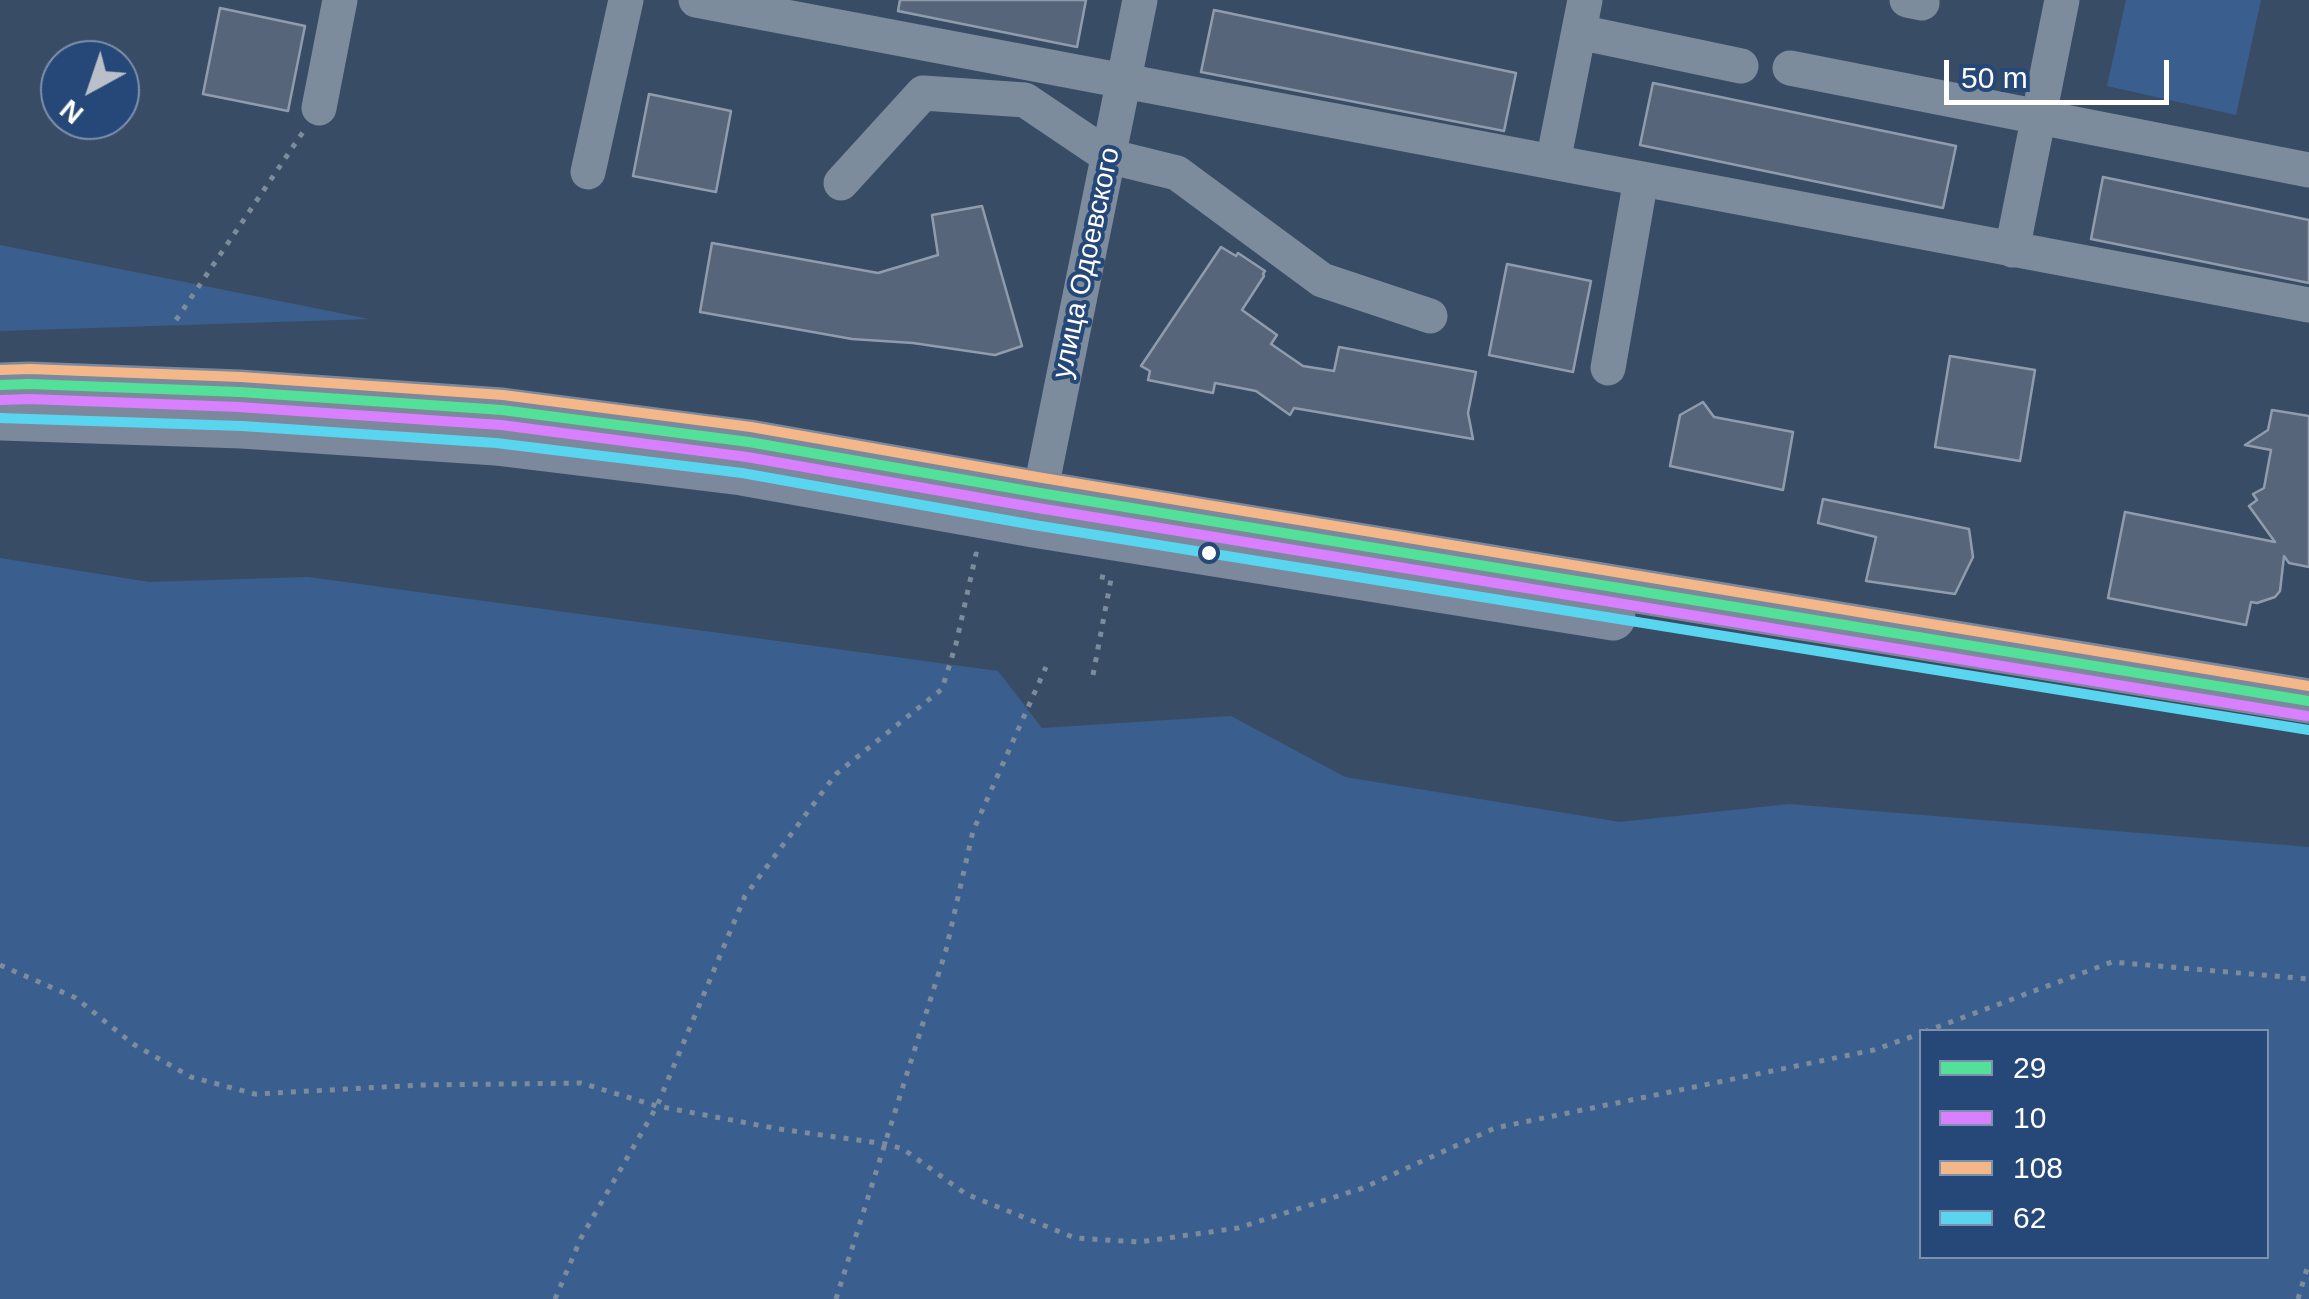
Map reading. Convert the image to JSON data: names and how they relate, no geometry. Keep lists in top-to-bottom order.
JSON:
{
  "streets": {
    "street": ["улица Одоевского"]
  },
  "lines": [
    "transit line 108",
    "transit line 29",
    "transit line 10",
    "transit line 62"
  ],
  "legend": [
    "29",
    "10",
    "108",
    "62"
  ],
  "scale_bar": "50 m",
  "north": "bottom left"
}
